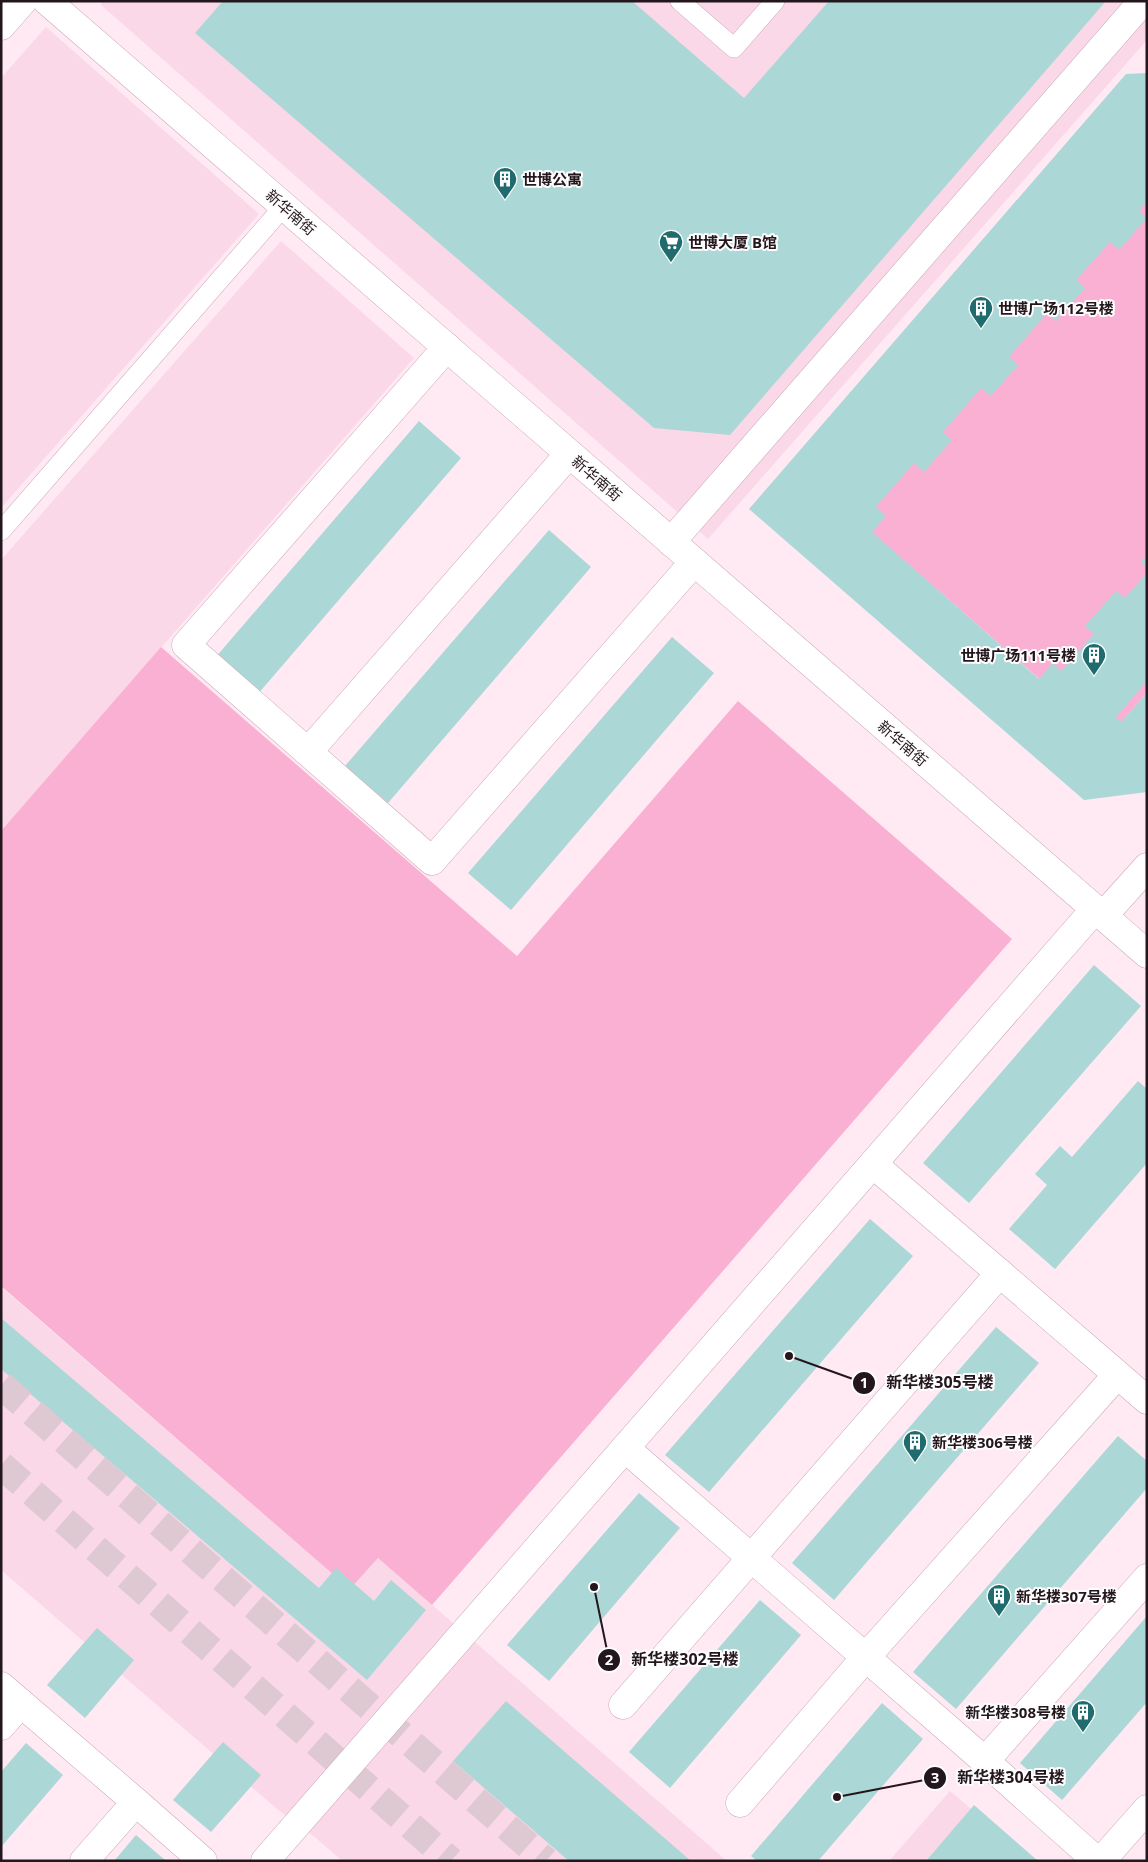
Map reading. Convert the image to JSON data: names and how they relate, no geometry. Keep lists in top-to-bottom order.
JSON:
{
  "streets": {
    "street": ["新华南街"]
  },
  "places": {
    "building": [
      "世博公寓",
      "世博广场112号楼",
      "世博广场111号楼",
      "新华楼306号楼",
      "新华楼307号楼",
      "新华楼308号楼"
    ],
    "supermarket": ["世博大厦 B馆"],
    "other": ["新华楼305号楼", "新华楼302号楼", "新华楼304号楼"]
  }
}
